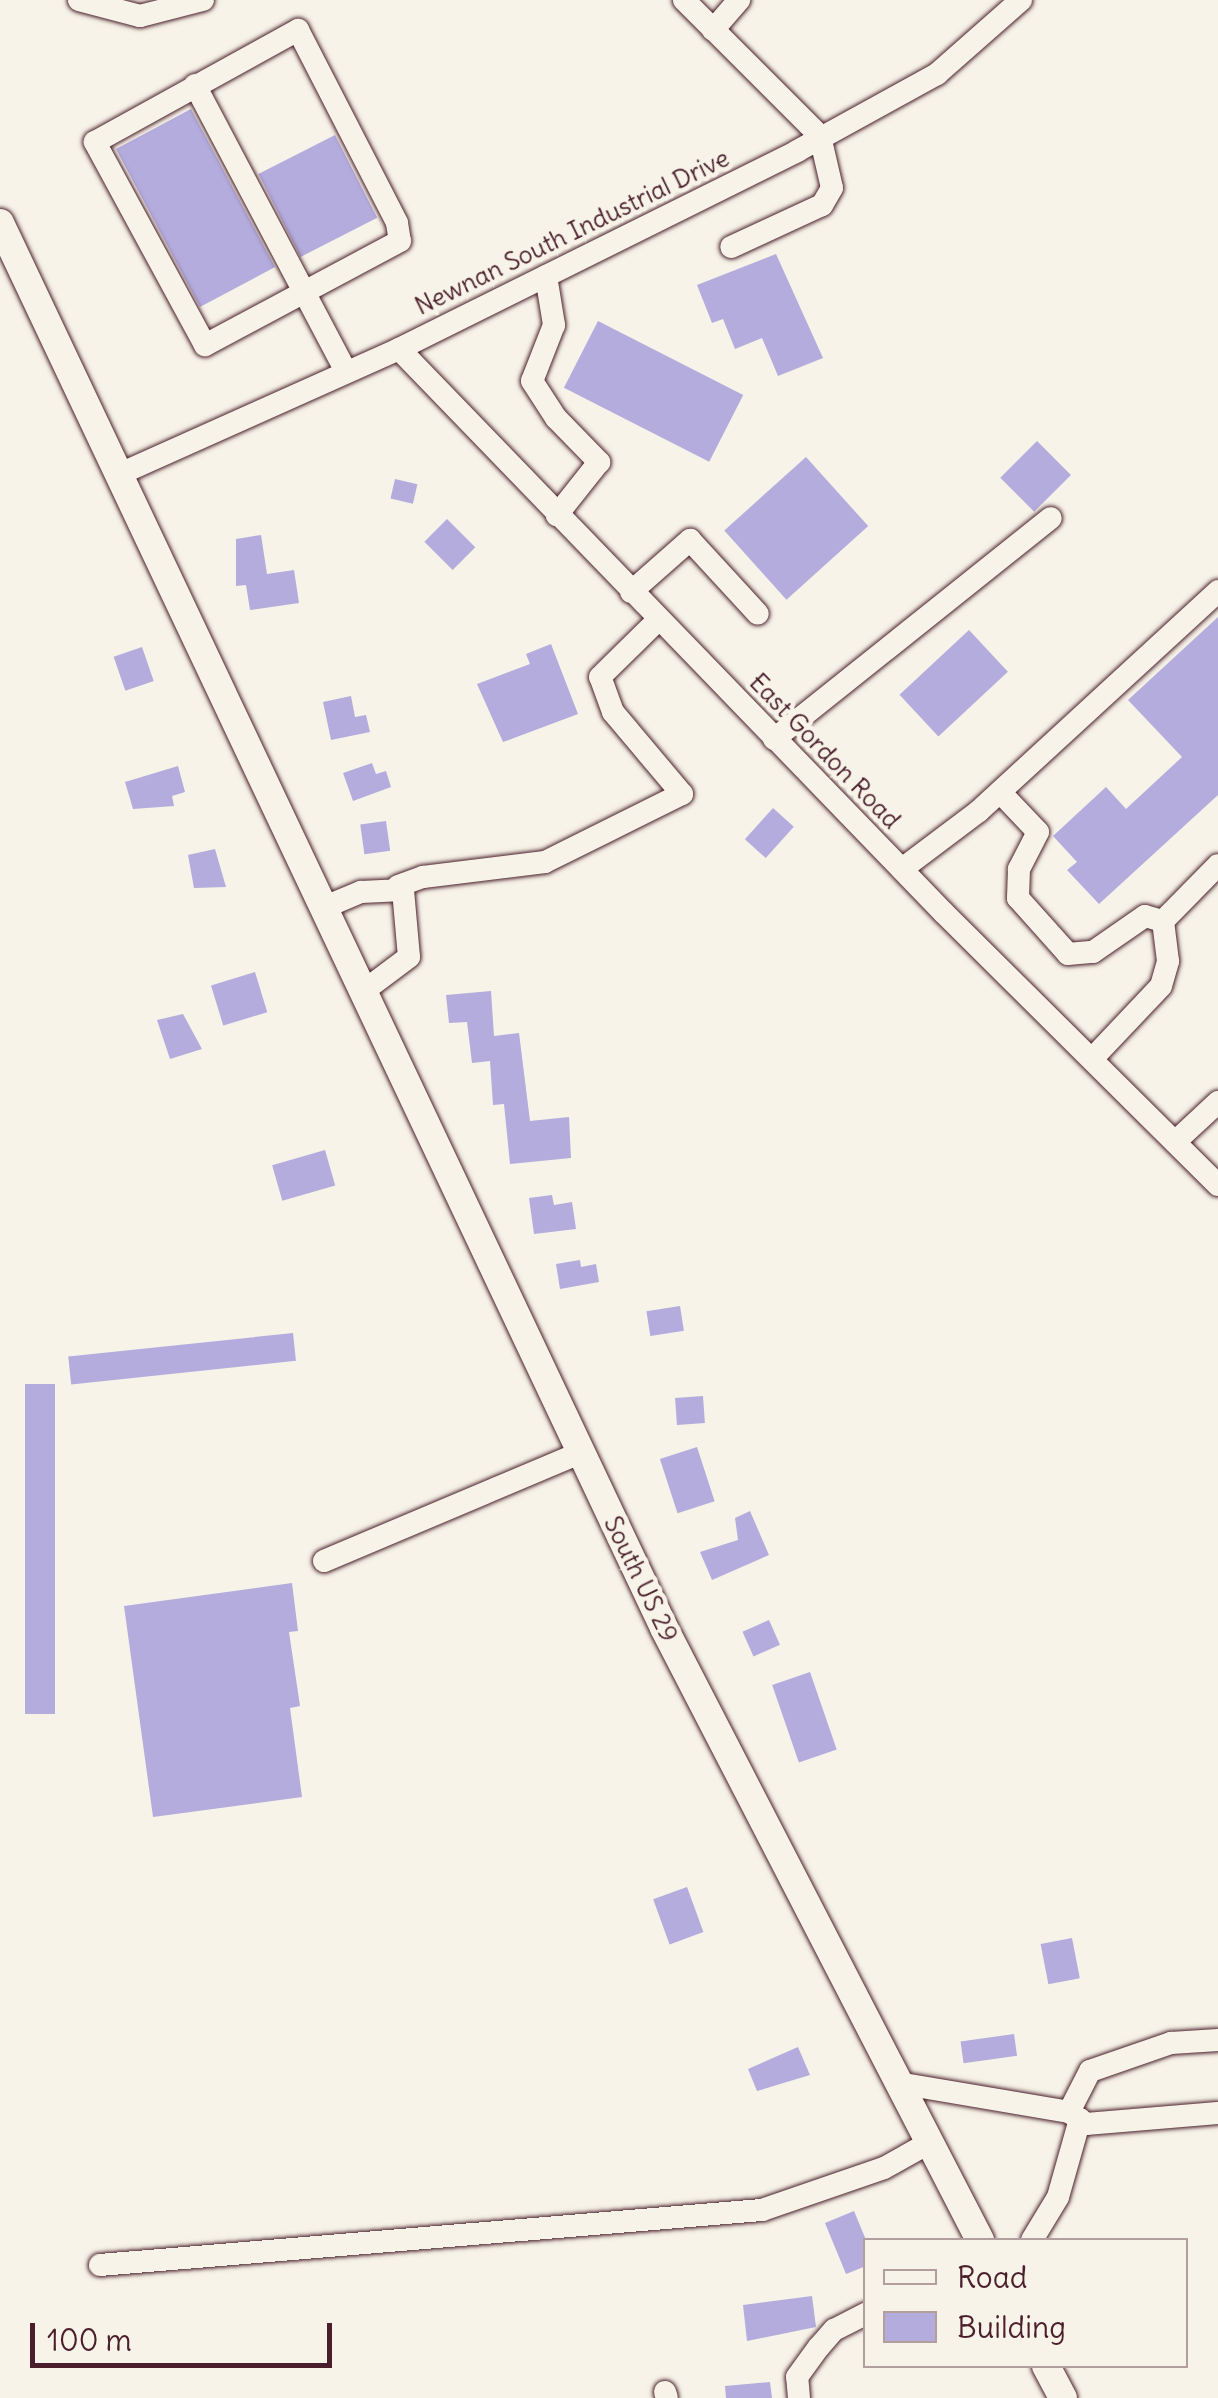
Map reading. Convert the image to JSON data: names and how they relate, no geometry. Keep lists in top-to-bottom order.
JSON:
{
  "streets": {
    "main road": ["South US 29"],
    "street": ["Newnan South Industrial Drive", "East Gordon Road"]
  },
  "crossings": [
    ["Newnan South Industrial Drive", "East Gordon Road"],
    ["Newnan South Industrial Drive", "South US 29"]
  ],
  "legend": ["Road", "Building"],
  "scale_bar": "100 m"
}
